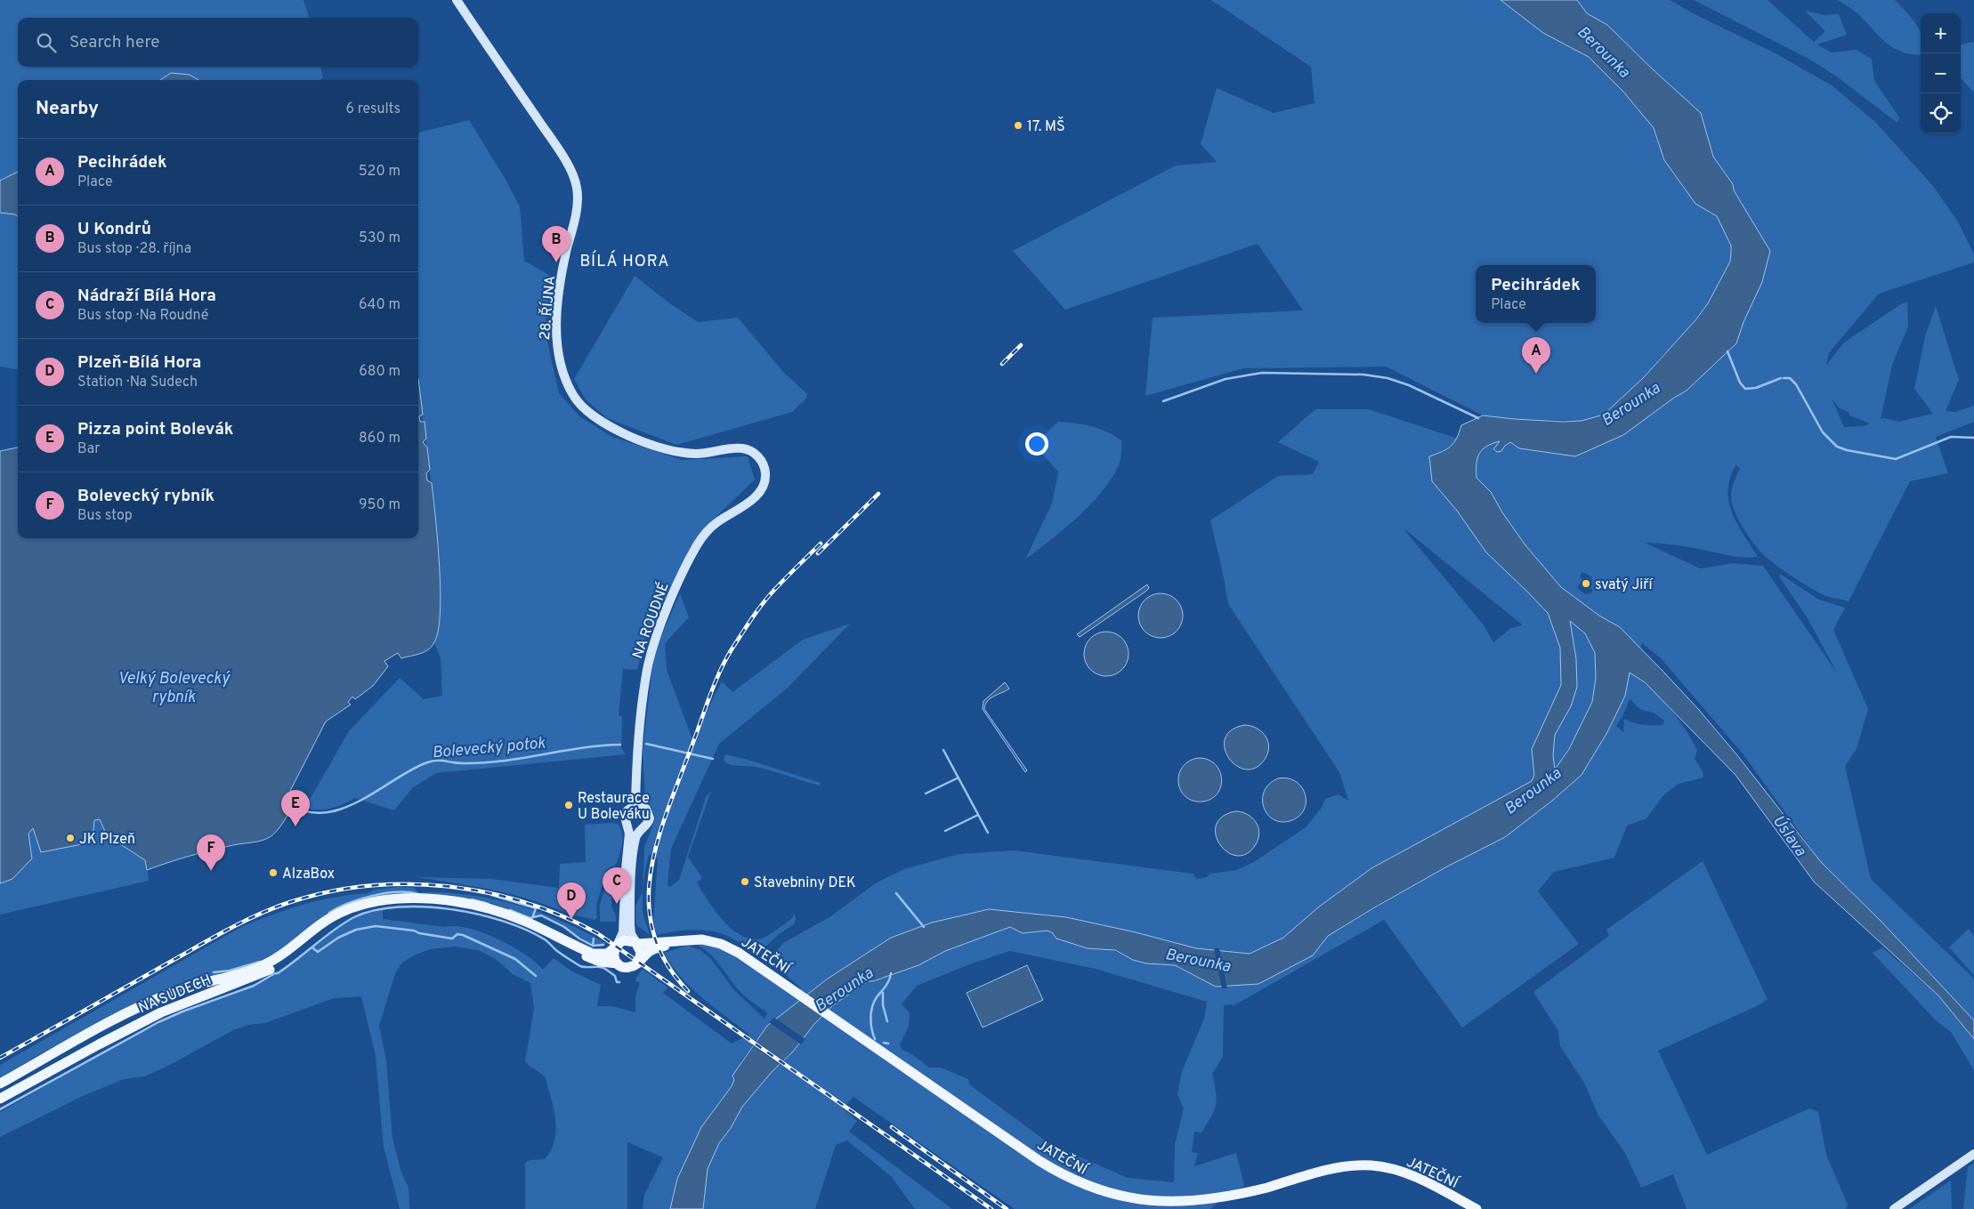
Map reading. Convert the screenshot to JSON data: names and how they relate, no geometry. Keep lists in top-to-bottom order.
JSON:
{
  "streets": {
    "main road": [
      "28. ŘÍJNA",
      "NA ROUDNÉ",
      "JATEČNÍ",
      "NA SUDECH"
    ]
  },
  "crossings": [
    ["28. ŘÍJNA", "NA ROUDNÉ"],
    ["NA ROUDNÉ", "JATEČNÍ"],
    ["NA ROUDNÉ", "NA SUDECH"],
    ["JATEČNÍ", "NA SUDECH"]
  ],
  "districts": ["BÍLÁ HORA"],
  "water": [
    "Berounka",
    "Velký Bolevecký rybník",
    "Bolevecký potok",
    "Úslava"
  ],
  "places": [
    "17. MŠ",
    "svatý Jiří",
    "Restaurace U Boleváku",
    "JK Plzeň",
    "AlzaBox",
    "Stavebniny DEK"
  ],
  "page": {
    "map_buttons": ["+", "−"],
    "search": "Search here",
    "heading": ["Nearby", "6 results"],
    "list": [
      {
        "mark": "A",
        "name": "Pecihrádek",
        "note": "Place",
        "value": "520 m"
      },
      {
        "mark": "B",
        "name": "U Kondrů",
        "note": "Bus stop · 28. října",
        "value": "530 m"
      },
      {
        "mark": "C",
        "name": "Nádraží Bílá Hora",
        "note": "Bus stop · Na Roudné",
        "value": "640 m"
      },
      {
        "mark": "D",
        "name": "Plzeň-Bílá Hora",
        "note": "Station · Na Sudech",
        "value": "680 m"
      },
      {
        "mark": "E",
        "name": "Pizza point Bolevák",
        "note": "Bar",
        "value": "860 m"
      },
      {
        "mark": "F",
        "name": "Bolevecký rybník",
        "note": "Bus stop",
        "value": "950 m"
      }
    ],
    "pins": [
      "B",
      "A",
      "E",
      "F",
      "C",
      "D"
    ],
    "popup": ["Pecihrádek", "Place"]
  }
}
